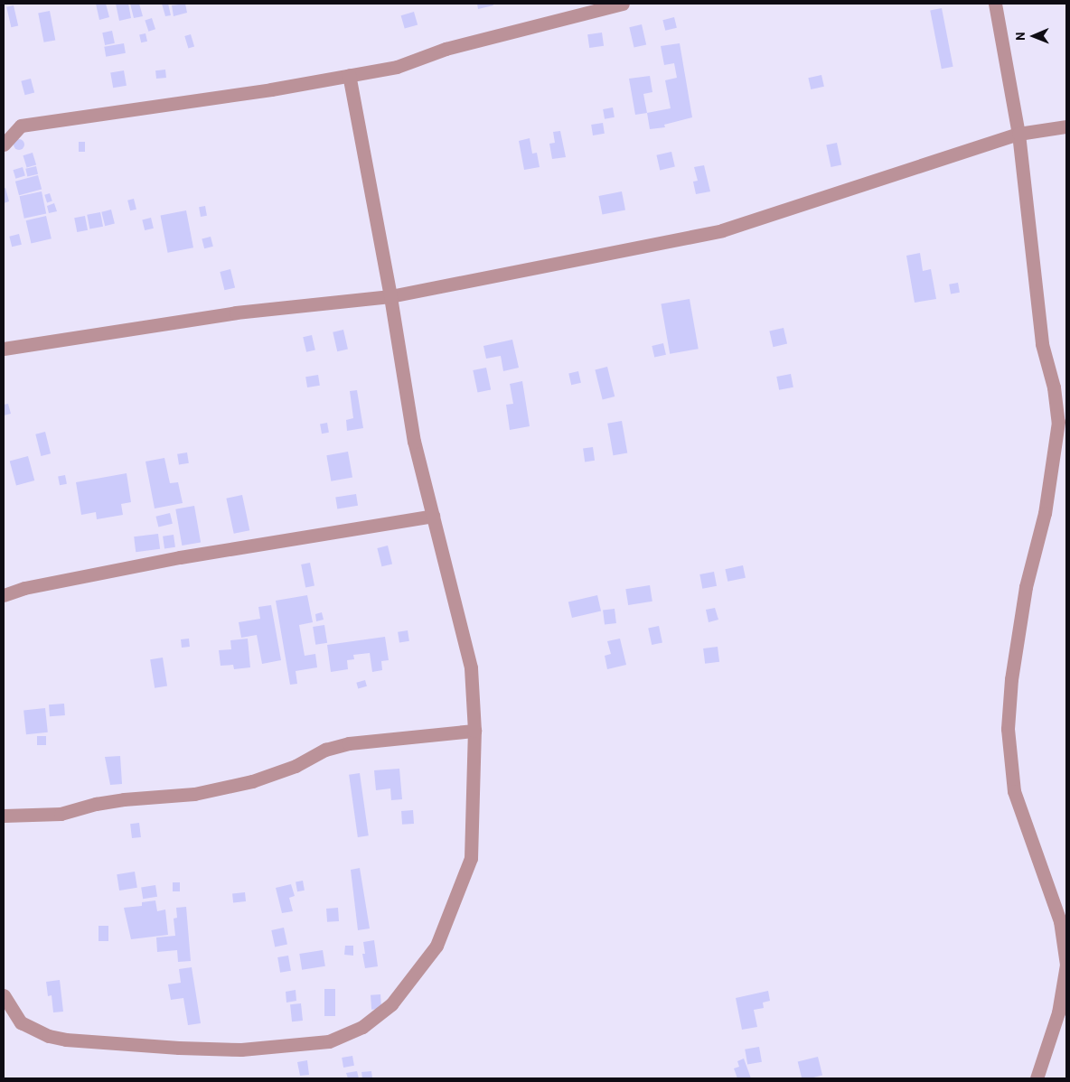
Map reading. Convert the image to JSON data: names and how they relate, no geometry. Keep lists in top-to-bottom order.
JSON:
{
  "north": "left"
}
